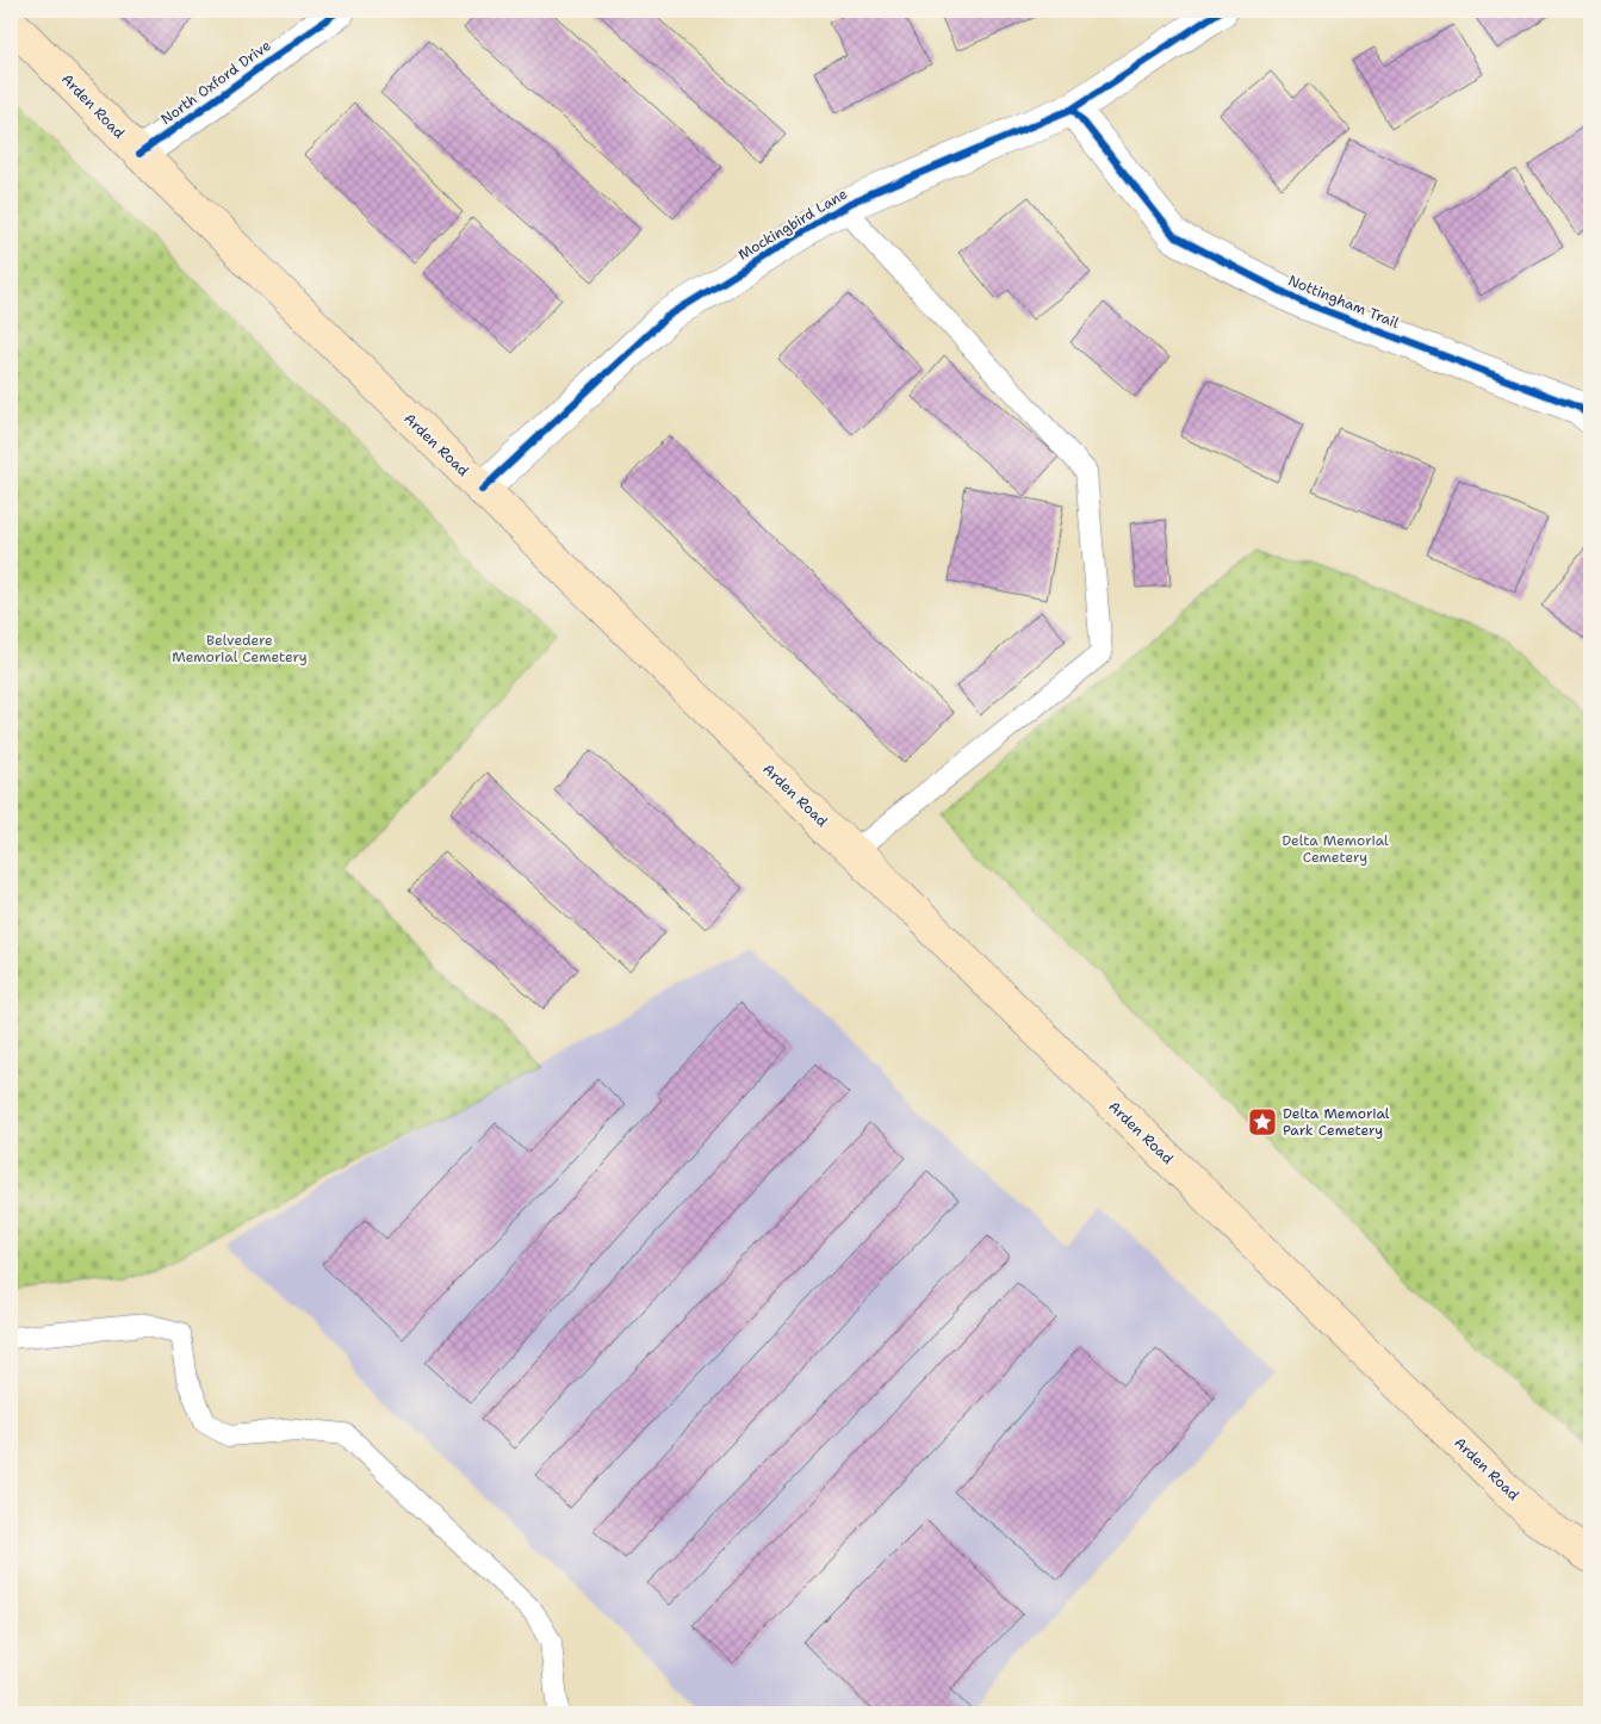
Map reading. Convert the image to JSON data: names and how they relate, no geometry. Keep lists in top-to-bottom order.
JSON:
{
  "streets": {
    "main road": ["Arden Road"],
    "street": ["North Oxford Drive", "Mockingbird Lane", "Nottingham Trail"]
  },
  "crossings": [
    ["North Oxford Drive", "Arden Road"],
    ["Arden Road", "Mockingbird Lane"],
    ["Mockingbird Lane", "Nottingham Trail"]
  ],
  "parks": ["Belvedere Memorial Cemetery", "Delta Memorial Cemetery"],
  "places": {
    "place": ["Delta Memorial Park Cemetery"]
  }
}
